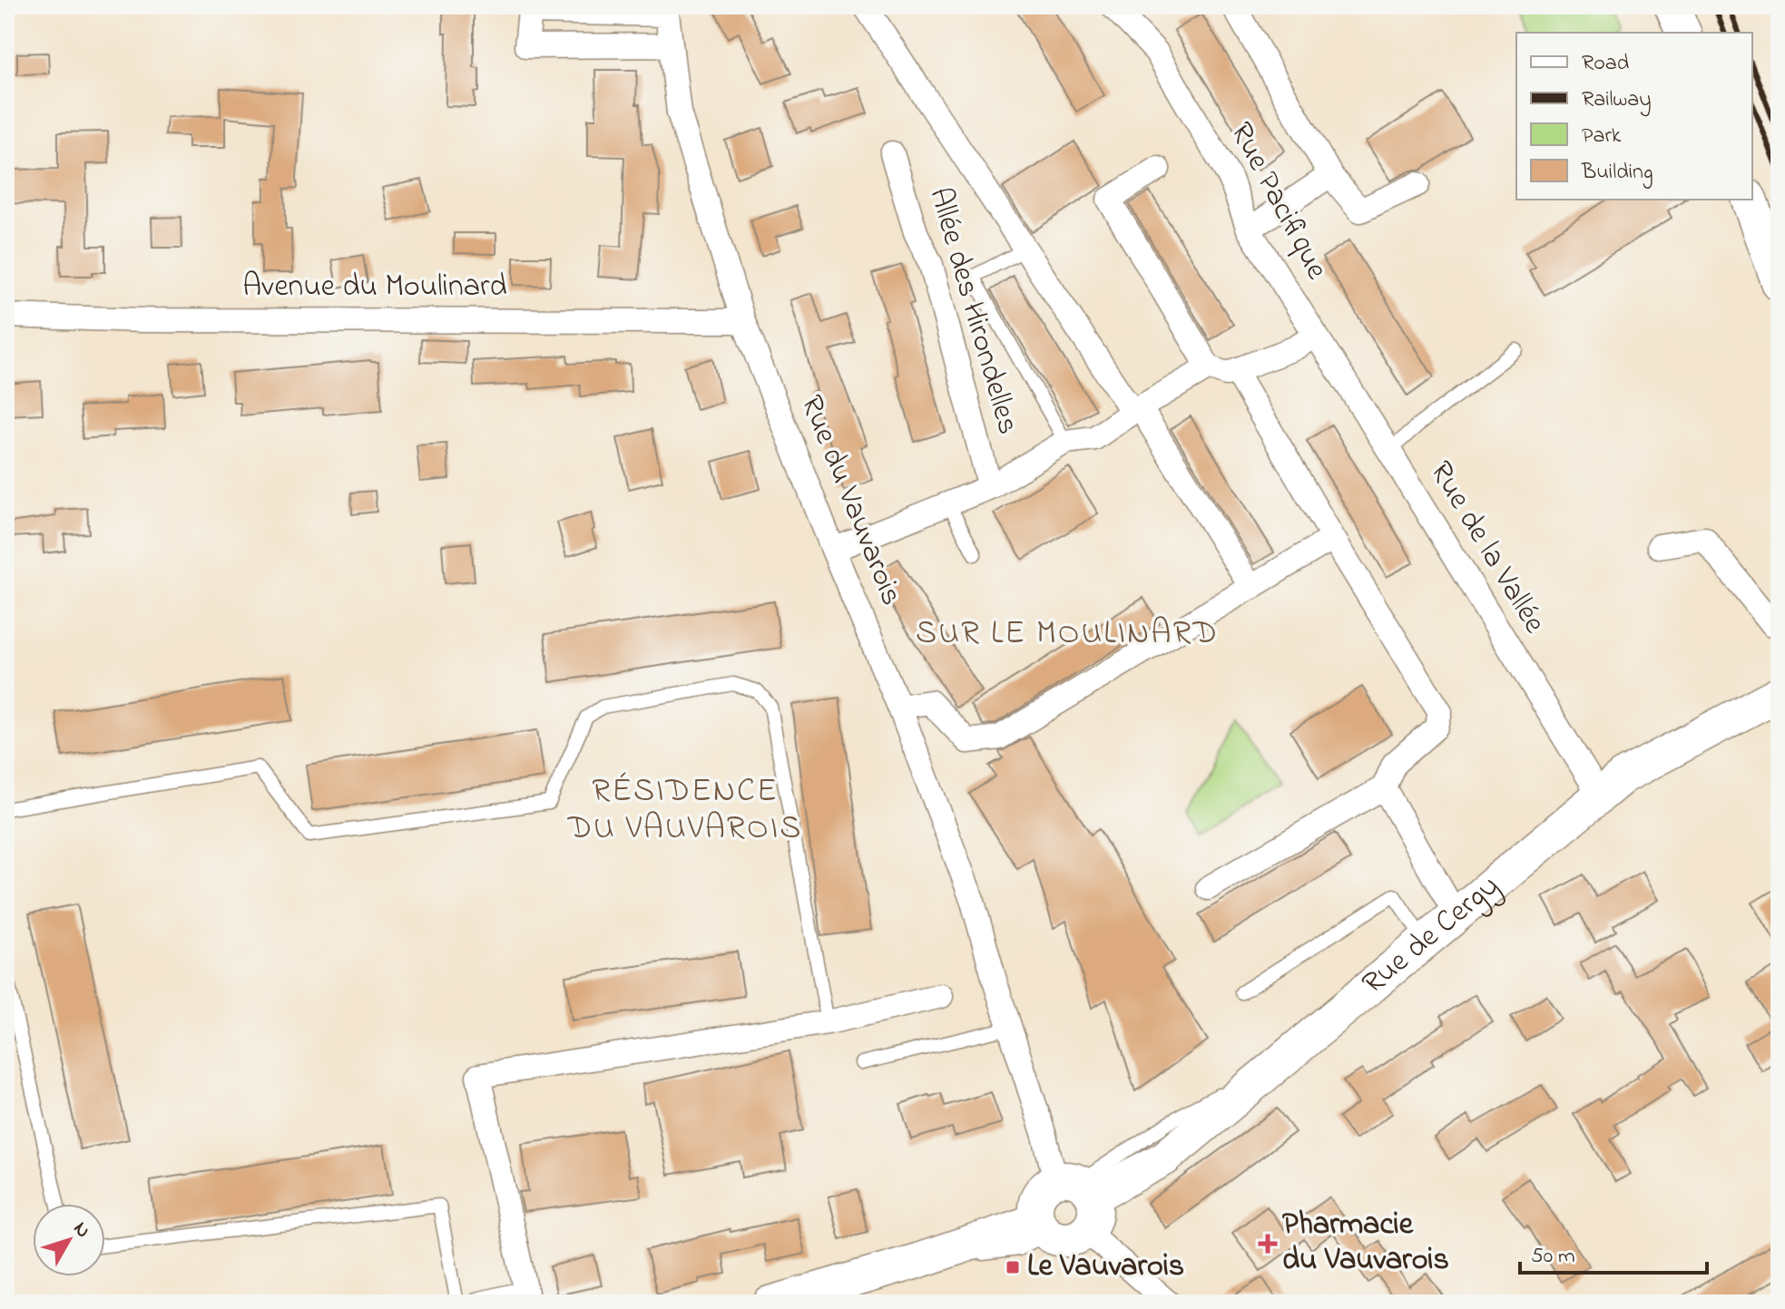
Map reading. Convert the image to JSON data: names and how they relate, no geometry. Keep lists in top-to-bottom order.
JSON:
{
  "streets": {
    "street": [
      "Rue Pacifique",
      "Avenue du Moulinard",
      "Allée des Hirondelles",
      "Rue du Vauvarois",
      "Rue de la Vallée",
      "Rue de Cergy"
    ]
  },
  "crossings": [
    ["Rue Pacifique", "Rue de la Vallée"],
    ["Avenue du Moulinard", "Rue du Vauvarois"],
    ["Rue du Vauvarois", "Rue de Cergy"],
    ["Rue de la Vallée", "Rue de Cergy"]
  ],
  "districts": ["SUR LE MOULINARD", "RÉSIDENCE DU VAUVAROIS"],
  "places": {
    "health": ["Pharmacie du Vauvarois"],
    "transit": ["Le Vauvarois"]
  },
  "legend": [
    "Road",
    "Railway",
    "Park",
    "Building"
  ],
  "scale_bar": "50 m",
  "north": "top right"
}
